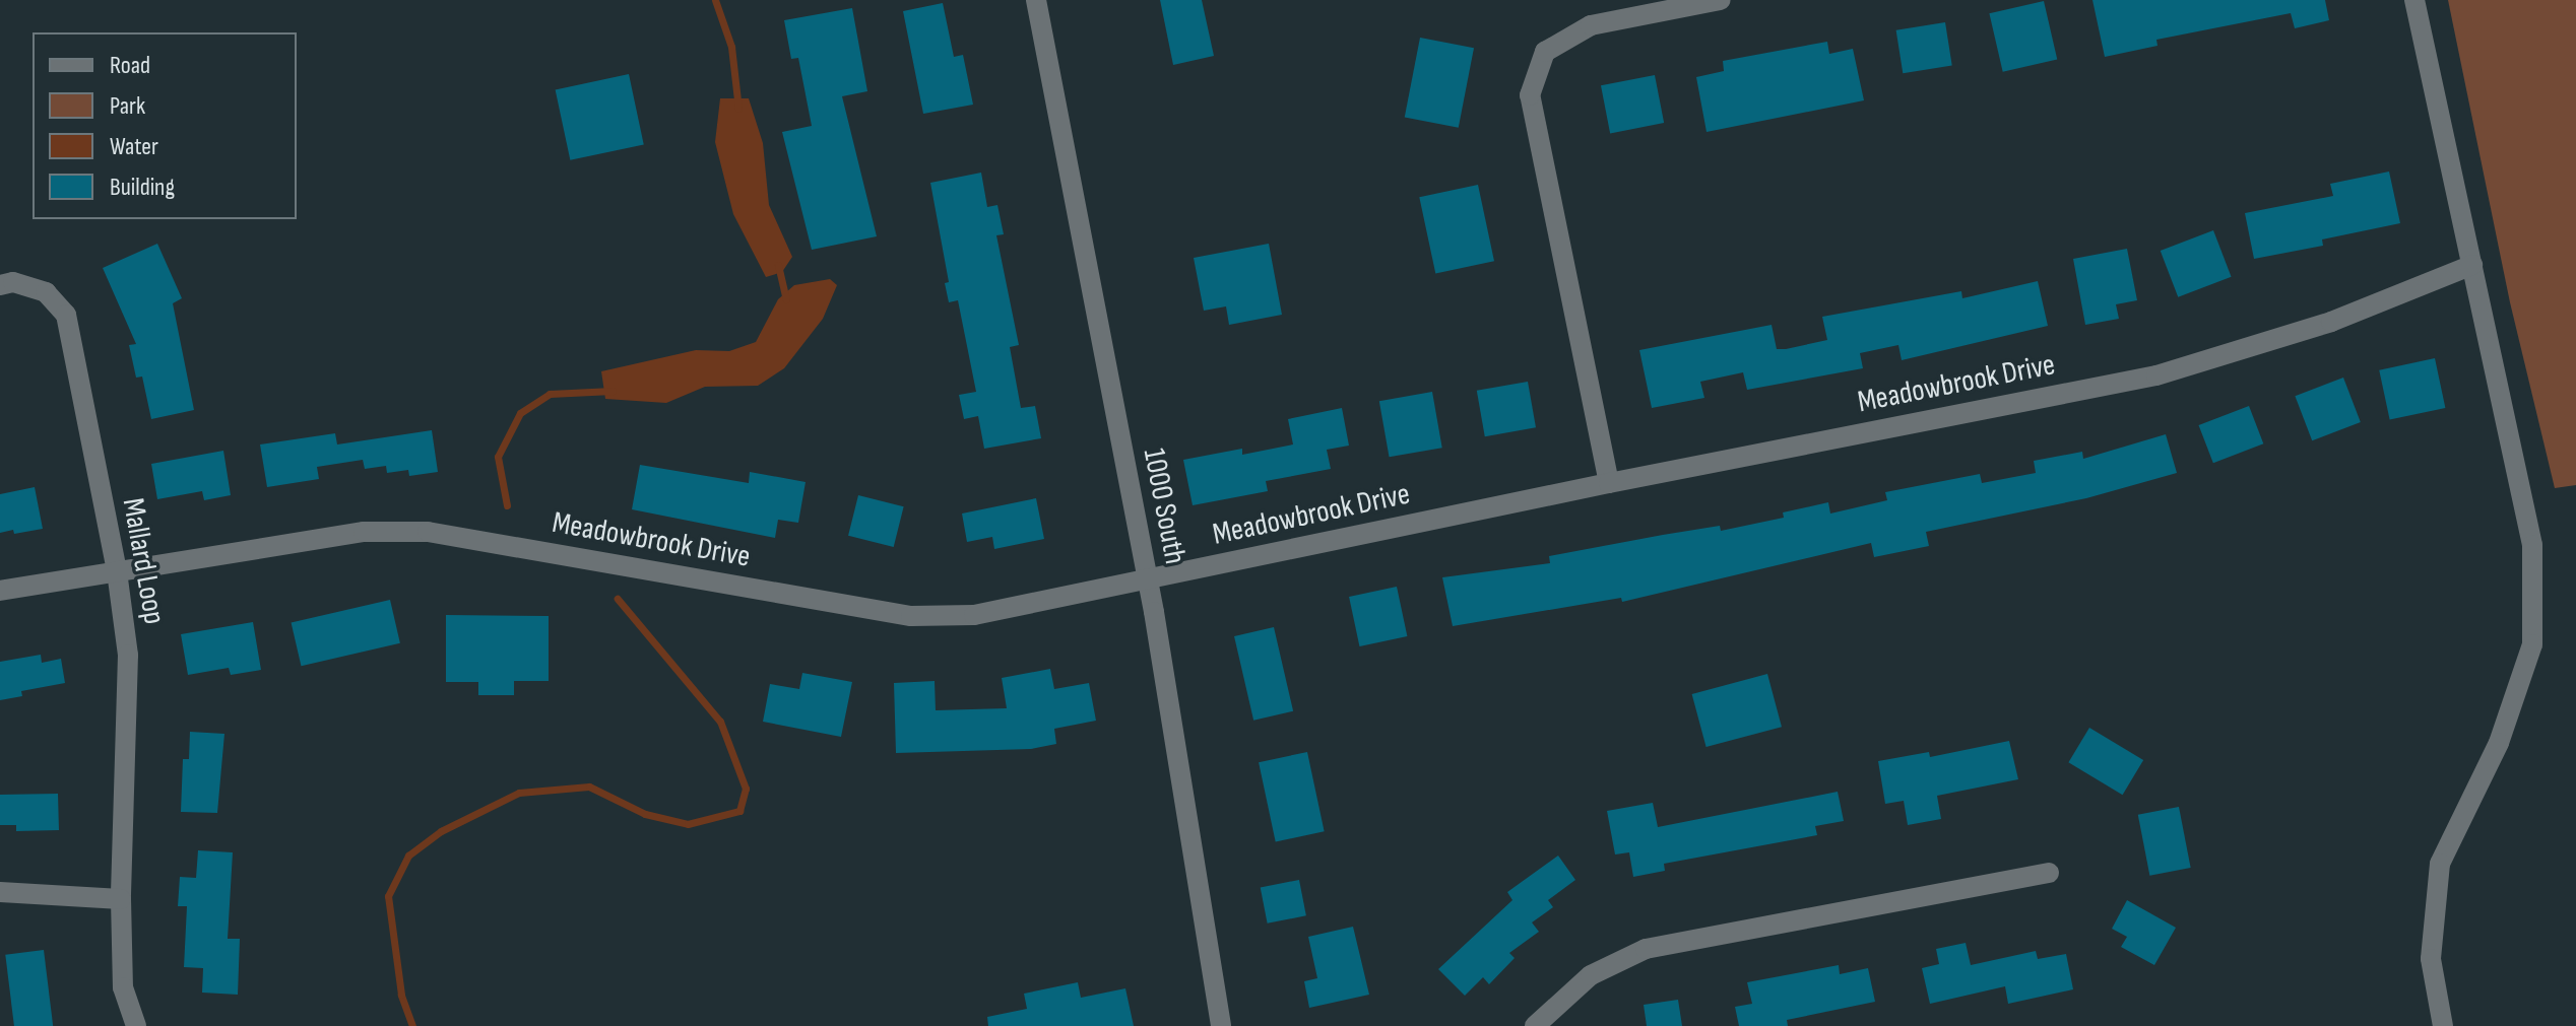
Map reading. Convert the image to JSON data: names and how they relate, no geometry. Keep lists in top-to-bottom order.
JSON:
{
  "streets": {
    "street": ["Meadowbrook Drive", "1000 South", "Mallard Loop"]
  },
  "crossings": [
    ["Meadowbrook Drive", "1000 South"],
    ["Meadowbrook Drive", "Mallard Loop"]
  ],
  "legend": [
    "Road",
    "Park",
    "Water",
    "Building"
  ]
}
